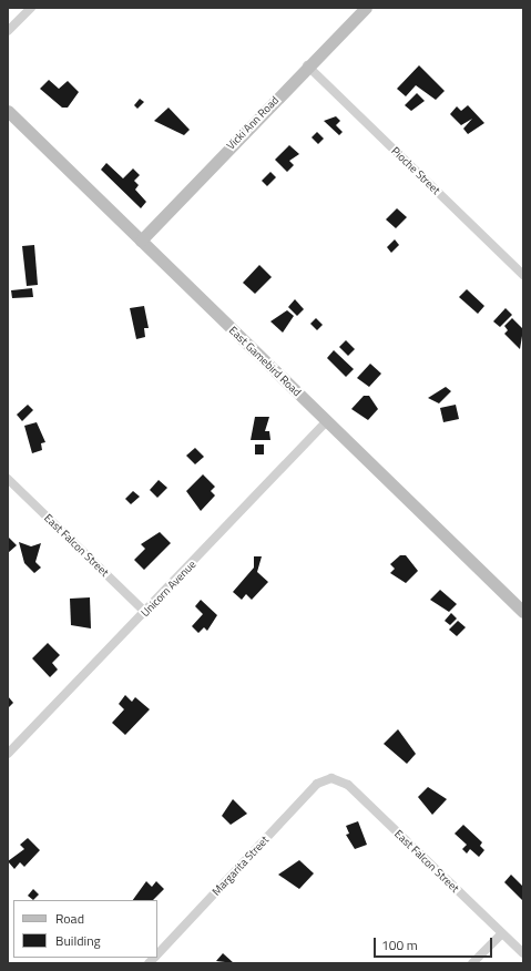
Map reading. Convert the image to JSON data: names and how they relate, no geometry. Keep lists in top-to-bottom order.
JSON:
{
  "streets": {
    "main road": ["Vicki Ann Road", "East Gamebird Road"],
    "street": [
      "Pioche Street",
      "East Falcon Street",
      "Unicorn Avenue",
      "Margarita Street"
    ]
  },
  "crossings": [
    ["Vicki Ann Road", "Pioche Street"],
    ["Vicki Ann Road", "East Gamebird Road"],
    ["East Gamebird Road", "Unicorn Avenue"],
    ["East Falcon Street", "Unicorn Avenue"],
    ["East Falcon Street", "Margarita Street"]
  ],
  "legend": ["Road", "Building"],
  "scale_bar": "100 m"
}
